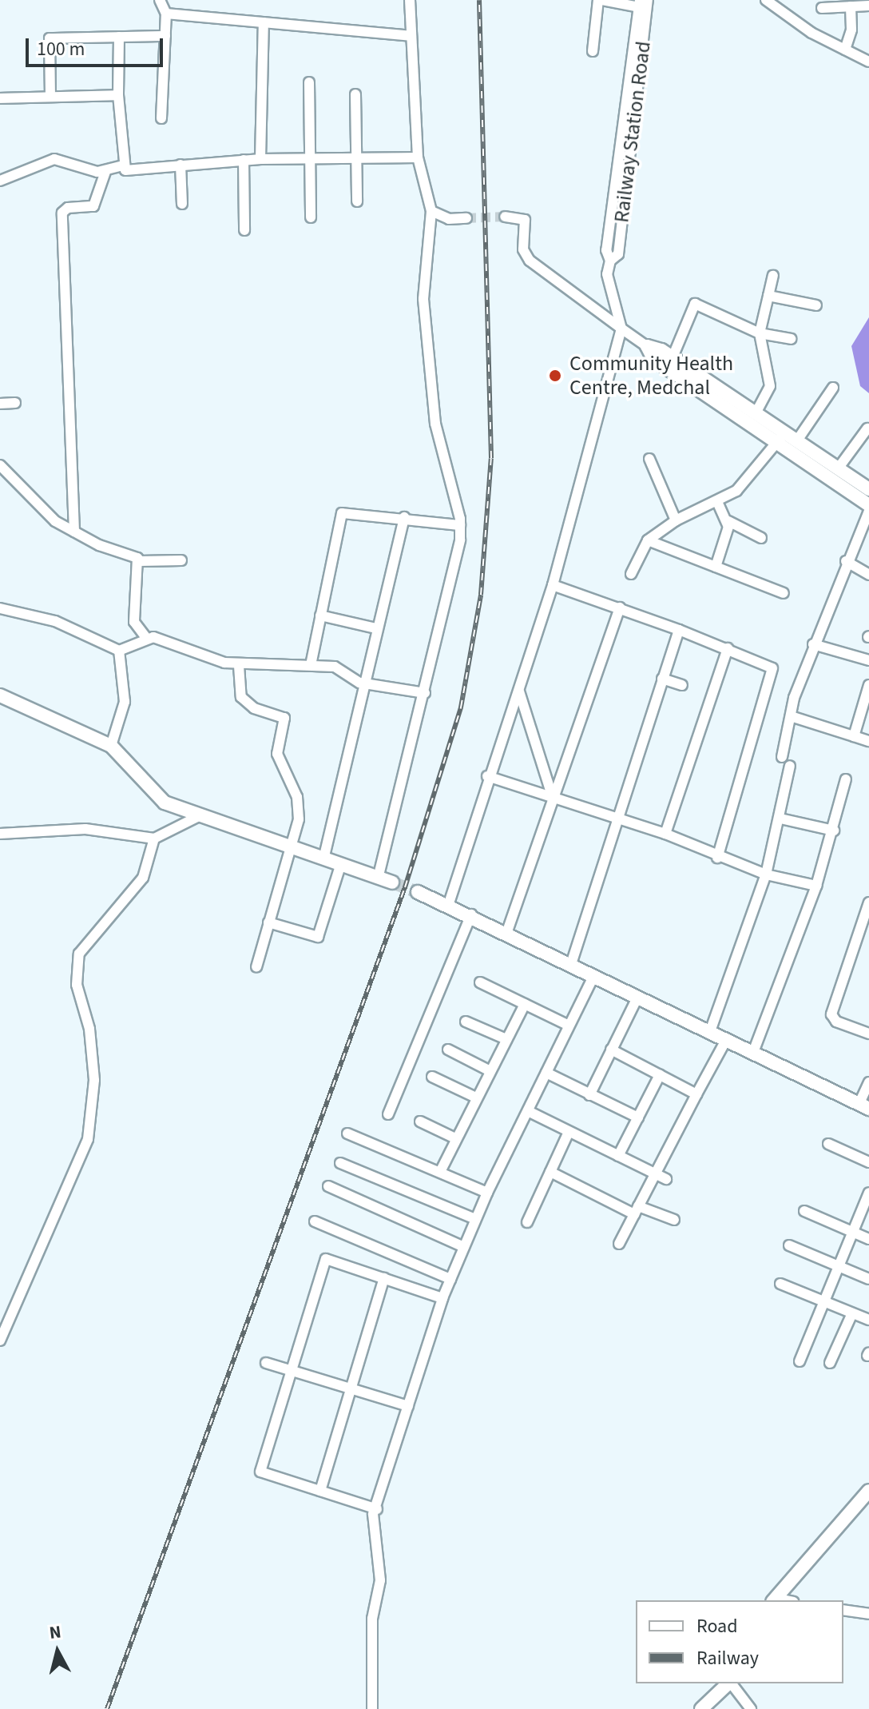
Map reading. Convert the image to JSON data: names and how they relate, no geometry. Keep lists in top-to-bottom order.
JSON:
{
  "streets": {
    "street": ["Railway Station Road"]
  },
  "places": ["Community Health Centre, Medchal"],
  "legend": ["Road", "Railway"],
  "scale_bar": "100 m",
  "north": "top"
}
